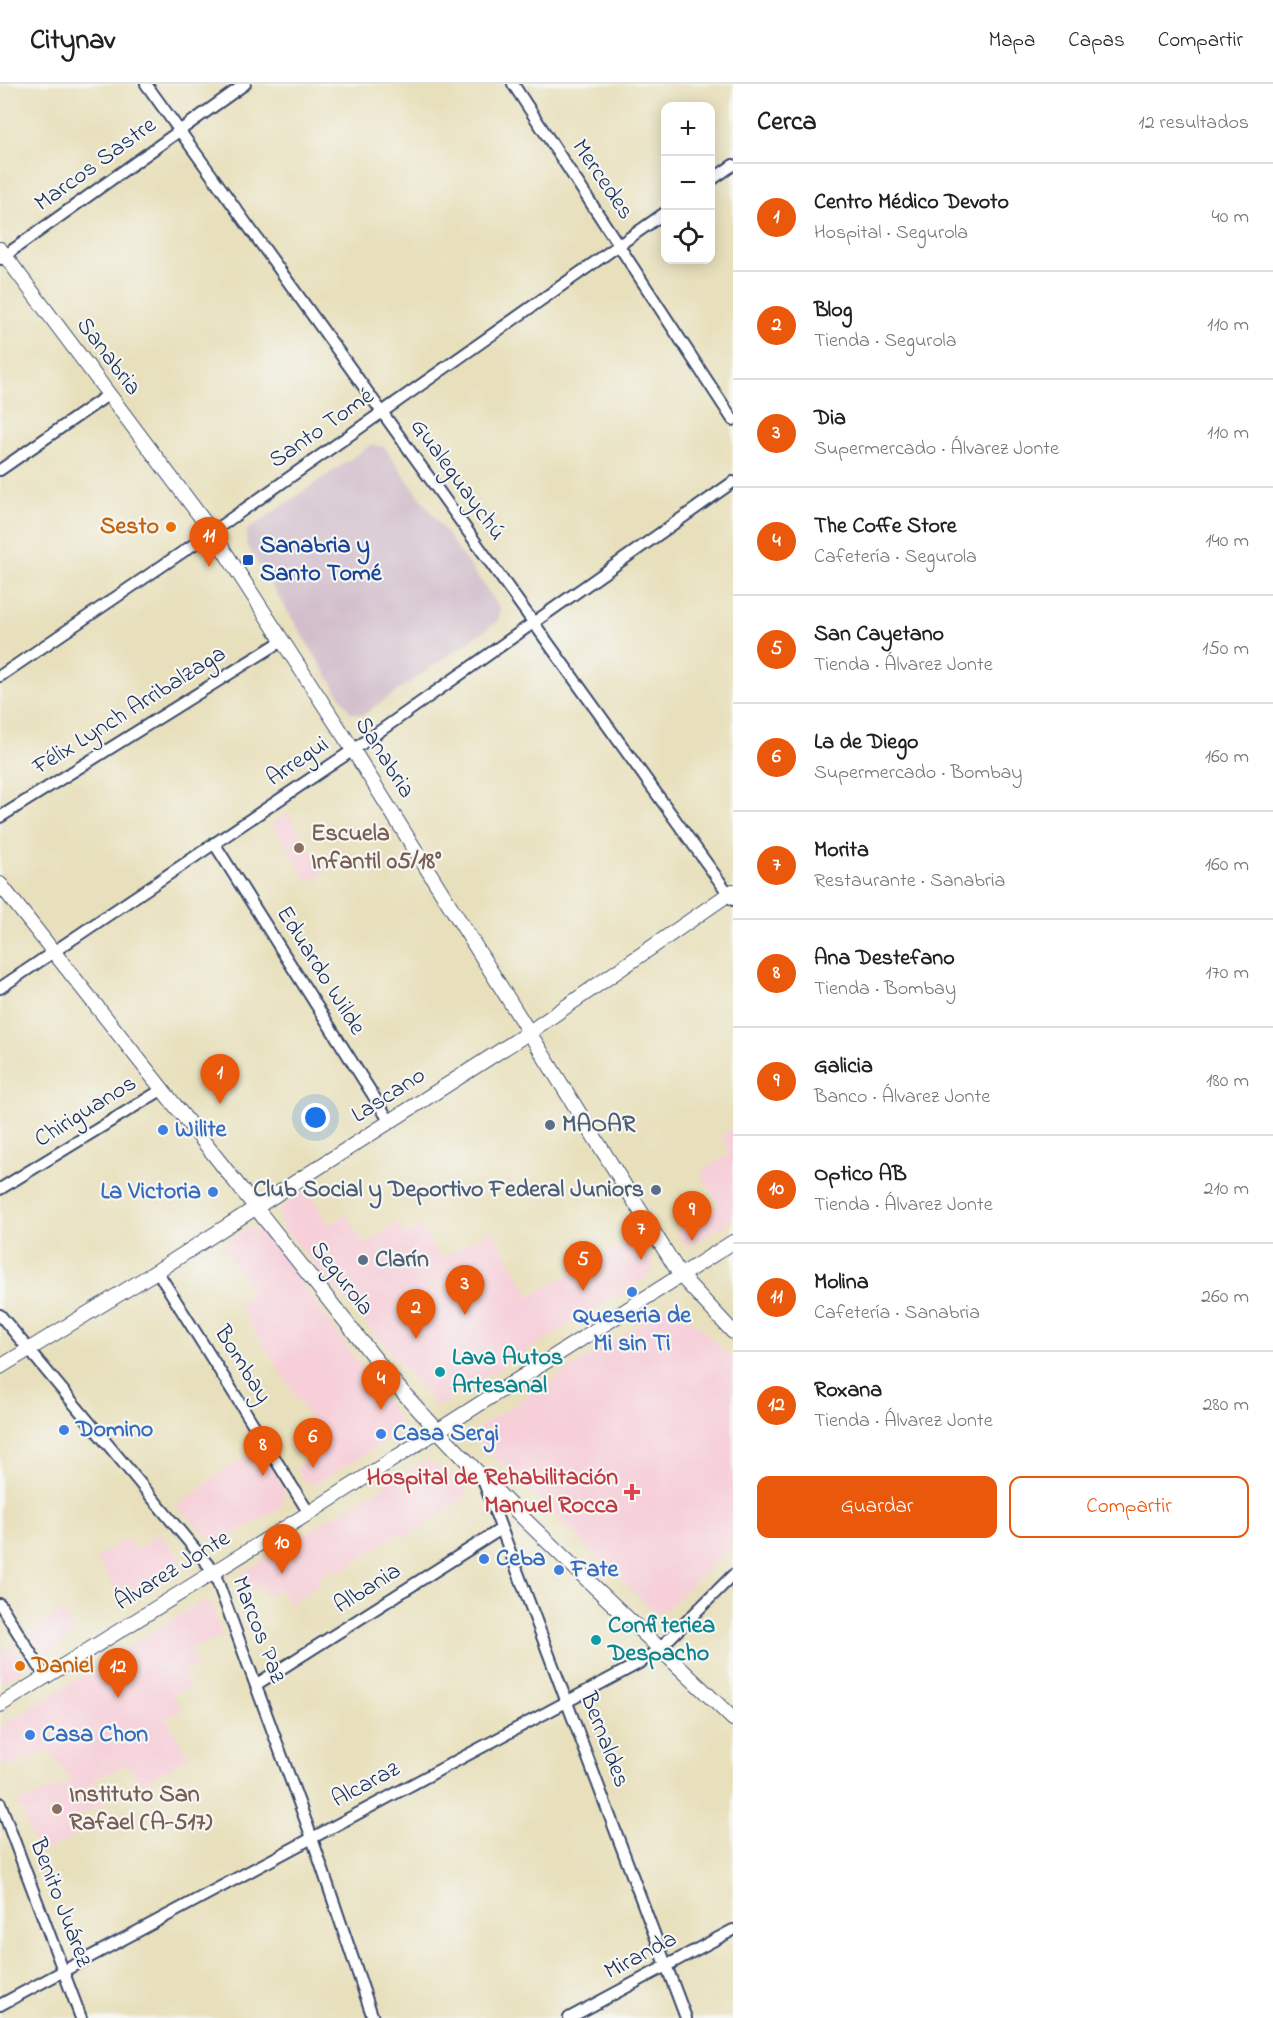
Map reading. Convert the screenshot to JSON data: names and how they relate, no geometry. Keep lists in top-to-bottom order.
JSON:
{
  "streets": {
    "street": [
      "Marcos Sastre",
      "Mercedes",
      "Sanabria",
      "Santo Tomé",
      "Gualeguaychú",
      "Félix Lynch Arribalzaga",
      "Arregui",
      "Eduardo Wilde",
      "Lascano",
      "Chiriguanos",
      "Segurola",
      "Bombay",
      "Álvarez Jonte",
      "Albania",
      "Marcos Paz",
      "Bernaldes",
      "Alcaraz",
      "Benito Juárez",
      "Miranda"
    ]
  },
  "crossings": [
    ["Marcos Sastre", "Sanabria"],
    ["Marcos Sastre", "Gualeguaychú"],
    ["Mercedes", "Santo Tomé"],
    ["Sanabria", "Santo Tomé"],
    ["Sanabria", "Félix Lynch Arribalzaga"],
    ["Sanabria", "Arregui"],
    ["Sanabria", "Lascano"],
    ["Sanabria", "Álvarez Jonte"],
    ["Santo Tomé", "Gualeguaychú"],
    ["Gualeguaychú", "Arregui"],
    ["Gualeguaychú", "Lascano"],
    ["Arregui", "Eduardo Wilde"],
    ["Arregui", "Segurola"],
    ["Eduardo Wilde", "Lascano"],
    ["Lascano", "Segurola"],
    ["Lascano", "Bombay"],
    ["Lascano", "Marcos Paz"],
    ["Chiriguanos", "Segurola"],
    ["Segurola", "Álvarez Jonte"],
    ["Segurola", "Bernaldes"],
    ["Segurola", "Alcaraz"],
    ["Bombay", "Álvarez Jonte"],
    ["Álvarez Jonte", "Marcos Paz"],
    ["Albania", "Marcos Paz"],
    ["Albania", "Bernaldes"],
    ["Marcos Paz", "Alcaraz"],
    ["Bernaldes", "Alcaraz"],
    ["Bernaldes", "Miranda"],
    ["Alcaraz", "Benito Juárez"]
  ],
  "places": {
    "other": [
      "Sesto",
      "Escuela Infantil 05/18°",
      "MAOAR",
      "Wilite",
      "Club Social y Deportivo Federal Juniors",
      "La Victoria",
      "Clarín",
      "Queseria de Mi sin Ti",
      "Lava Autos Artesanal",
      "Domino",
      "Casa Sergi",
      "Ceba",
      "Fate",
      "Confiteriea Despacho",
      "Daniel",
      "Casa Chon",
      "Instituto San Rafael (A-517)"
    ],
    "transit": ["Sanabria y Santo Tomé"],
    "health": ["Hospital de Rehabilitación Manuel Rocca"]
  },
  "page": {
    "header": "Citynav",
    "nav": ["Mapa", "Capas", "Compartir"],
    "heading": ["Cerca", "12 resultados"],
    "map_buttons": ["+", "−"],
    "list": [
      {
        "mark": "1",
        "name": "Centro Médico Devoto",
        "note": "Hospital · Segurola",
        "value": "40 m"
      },
      {
        "mark": "2",
        "name": "Blog",
        "note": "Tienda · Segurola",
        "value": "110 m"
      },
      {
        "mark": "3",
        "name": "Dia",
        "note": "Supermercado · Álvarez Jonte",
        "value": "110 m"
      },
      {
        "mark": "4",
        "name": "The Coffe Store",
        "note": "Cafetería · Segurola",
        "value": "140 m"
      },
      {
        "mark": "5",
        "name": "San Cayetano",
        "note": "Tienda · Álvarez Jonte",
        "value": "150 m"
      },
      {
        "mark": "6",
        "name": "La de Diego",
        "note": "Supermercado · Bombay",
        "value": "160 m"
      },
      {
        "mark": "7",
        "name": "Morita",
        "note": "Restaurante · Sanabria",
        "value": "160 m"
      },
      {
        "mark": "8",
        "name": "Ana Destefano",
        "note": "Tienda · Bombay",
        "value": "170 m"
      },
      {
        "mark": "9",
        "name": "Galicia",
        "note": "Banco · Álvarez Jonte",
        "value": "180 m"
      },
      {
        "mark": "10",
        "name": "Optico AB",
        "note": "Tienda · Álvarez Jonte",
        "value": "210 m"
      },
      {
        "mark": "11",
        "name": "Molina",
        "note": "Cafetería · Sanabria",
        "value": "260 m"
      },
      {
        "mark": "12",
        "name": "Roxana",
        "note": "Tienda · Álvarez Jonte",
        "value": "280 m"
      }
    ],
    "pins": [
      "11",
      "1",
      "9",
      "7",
      "5",
      "3",
      "2",
      "4",
      "6",
      "8",
      "10",
      "12"
    ],
    "buttons": ["Guardar", "Compartir"]
  }
}
